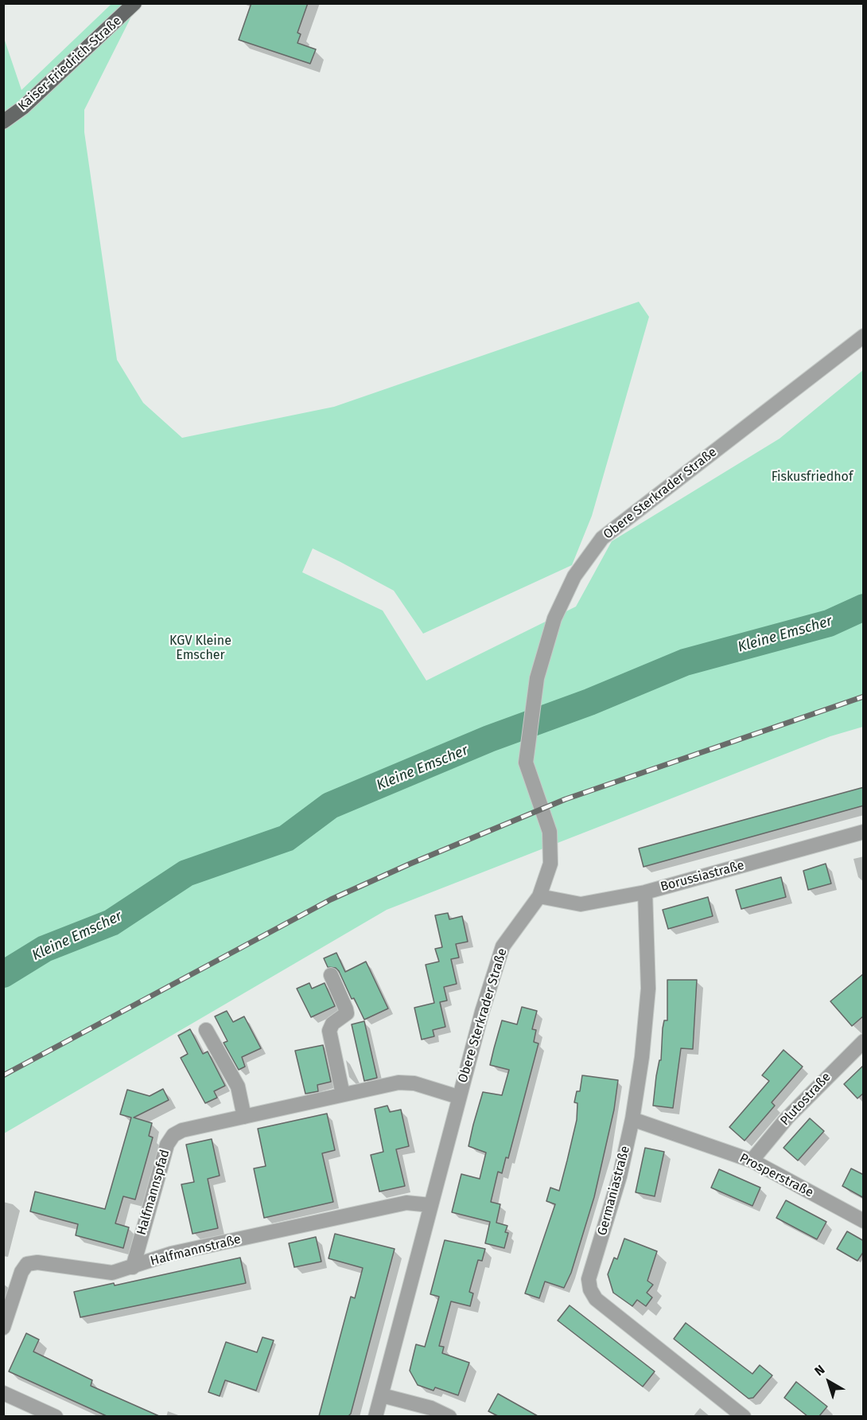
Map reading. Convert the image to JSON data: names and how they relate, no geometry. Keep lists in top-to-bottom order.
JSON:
{
  "streets": {
    "main road": ["Kaiser-Friedrich-Straße"],
    "street": [
      "Obere Sterkrader Straße",
      "Borussiastraße",
      "Plutostraße",
      "Prosperstraße",
      "Germaniastraße",
      "Halfmannspfad",
      "Halfmannstraße"
    ]
  },
  "crossings": [
    ["Obere Sterkrader Straße", "Borussiastraße"],
    ["Obere Sterkrader Straße", "Halfmannspfad"],
    ["Obere Sterkrader Straße", "Halfmannstraße"],
    ["Borussiastraße", "Germaniastraße"],
    ["Plutostraße", "Prosperstraße"],
    ["Prosperstraße", "Germaniastraße"],
    ["Halfmannspfad", "Halfmannstraße"]
  ],
  "water": ["Kleine Emscher"],
  "parks": ["Fiskusfriedhof", "KGV Kleine Emscher"],
  "north": "top left"
}
